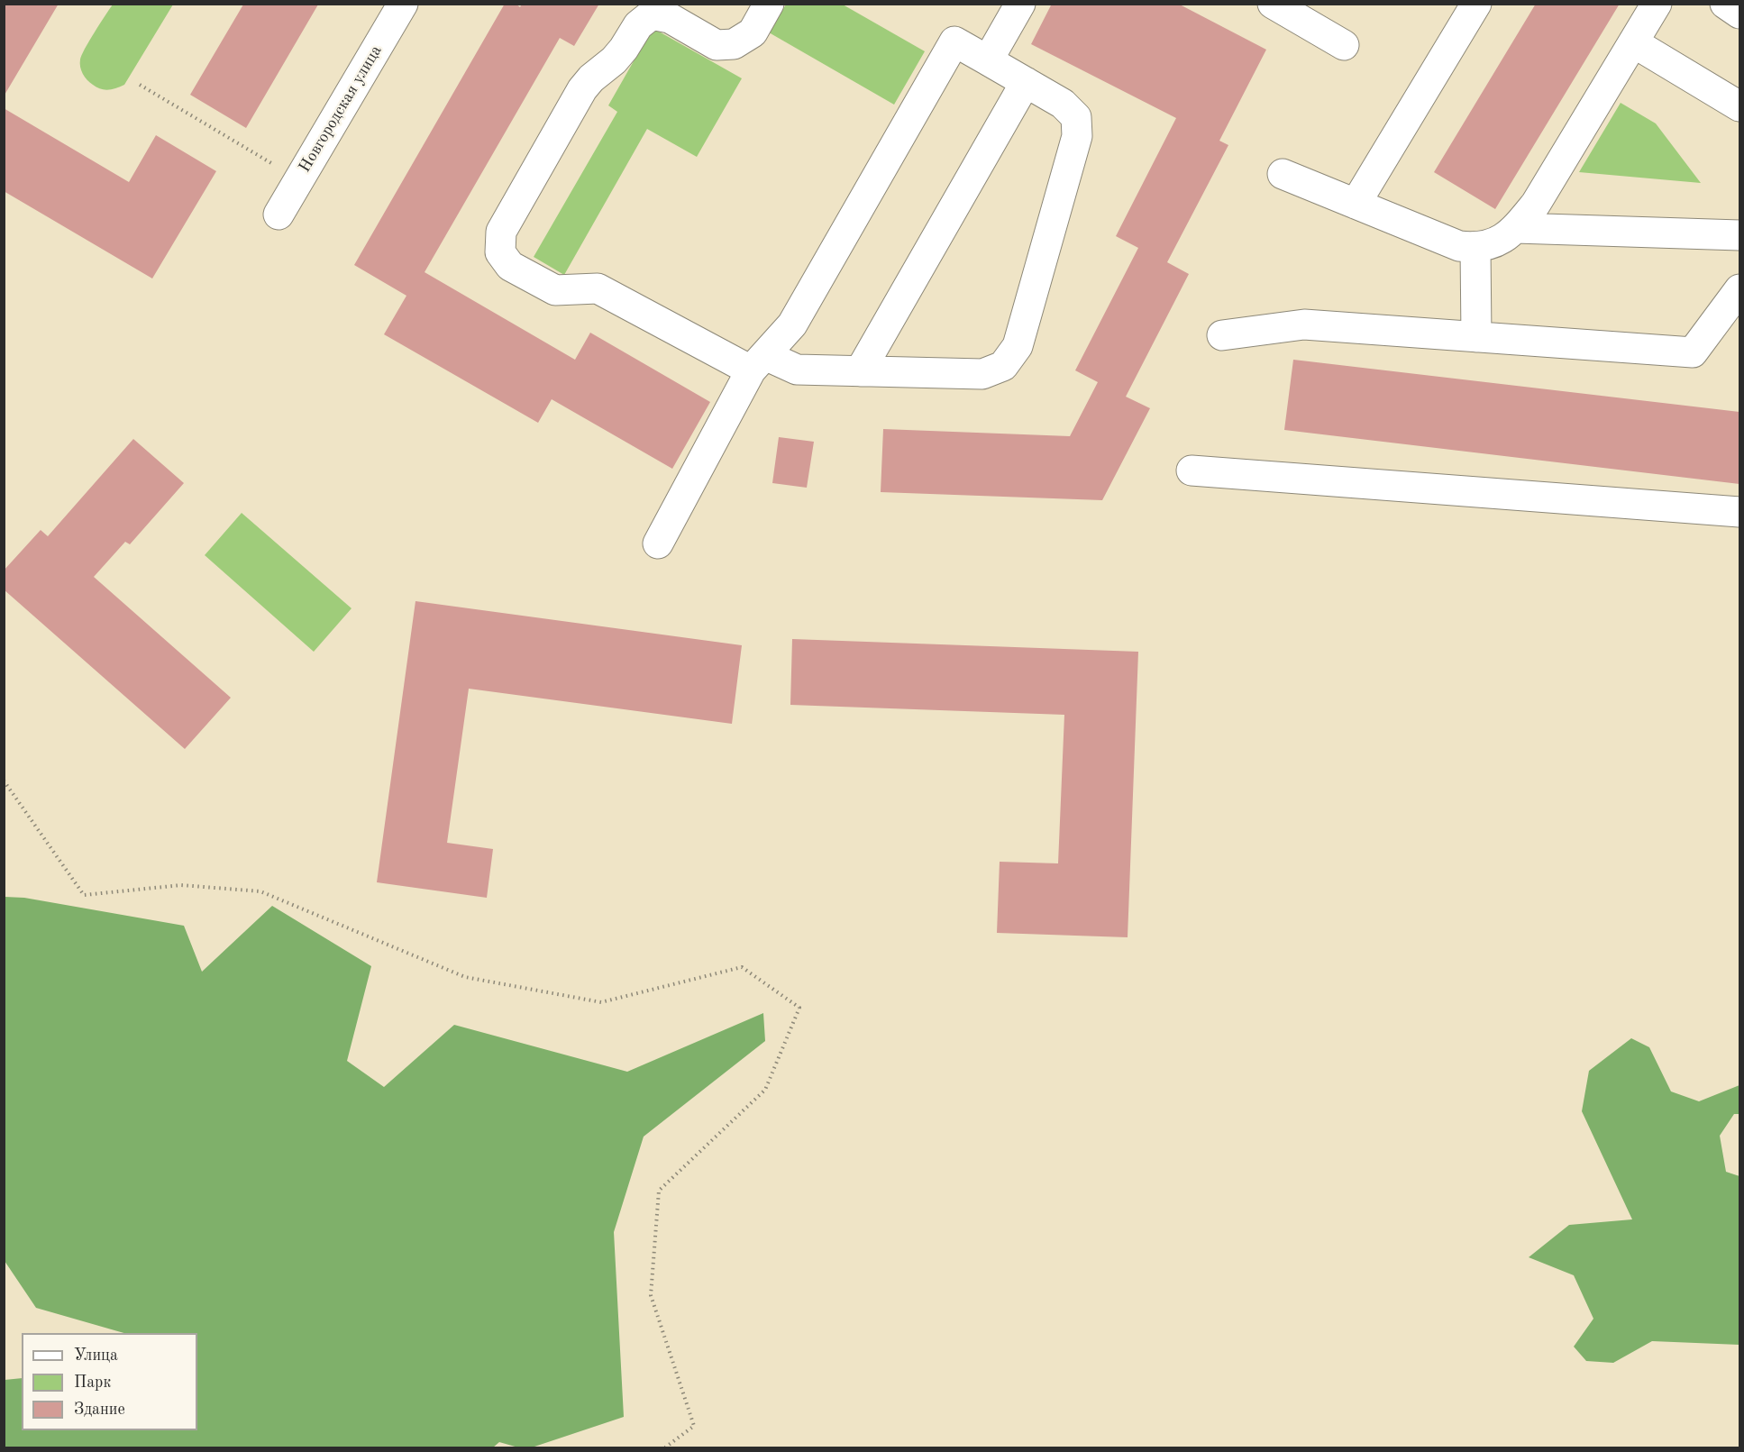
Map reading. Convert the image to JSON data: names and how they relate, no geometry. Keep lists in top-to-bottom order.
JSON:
{
  "streets": {
    "street": ["Новгородская улица"]
  },
  "legend": ["Улица", "Парк", "Здание"]
}
